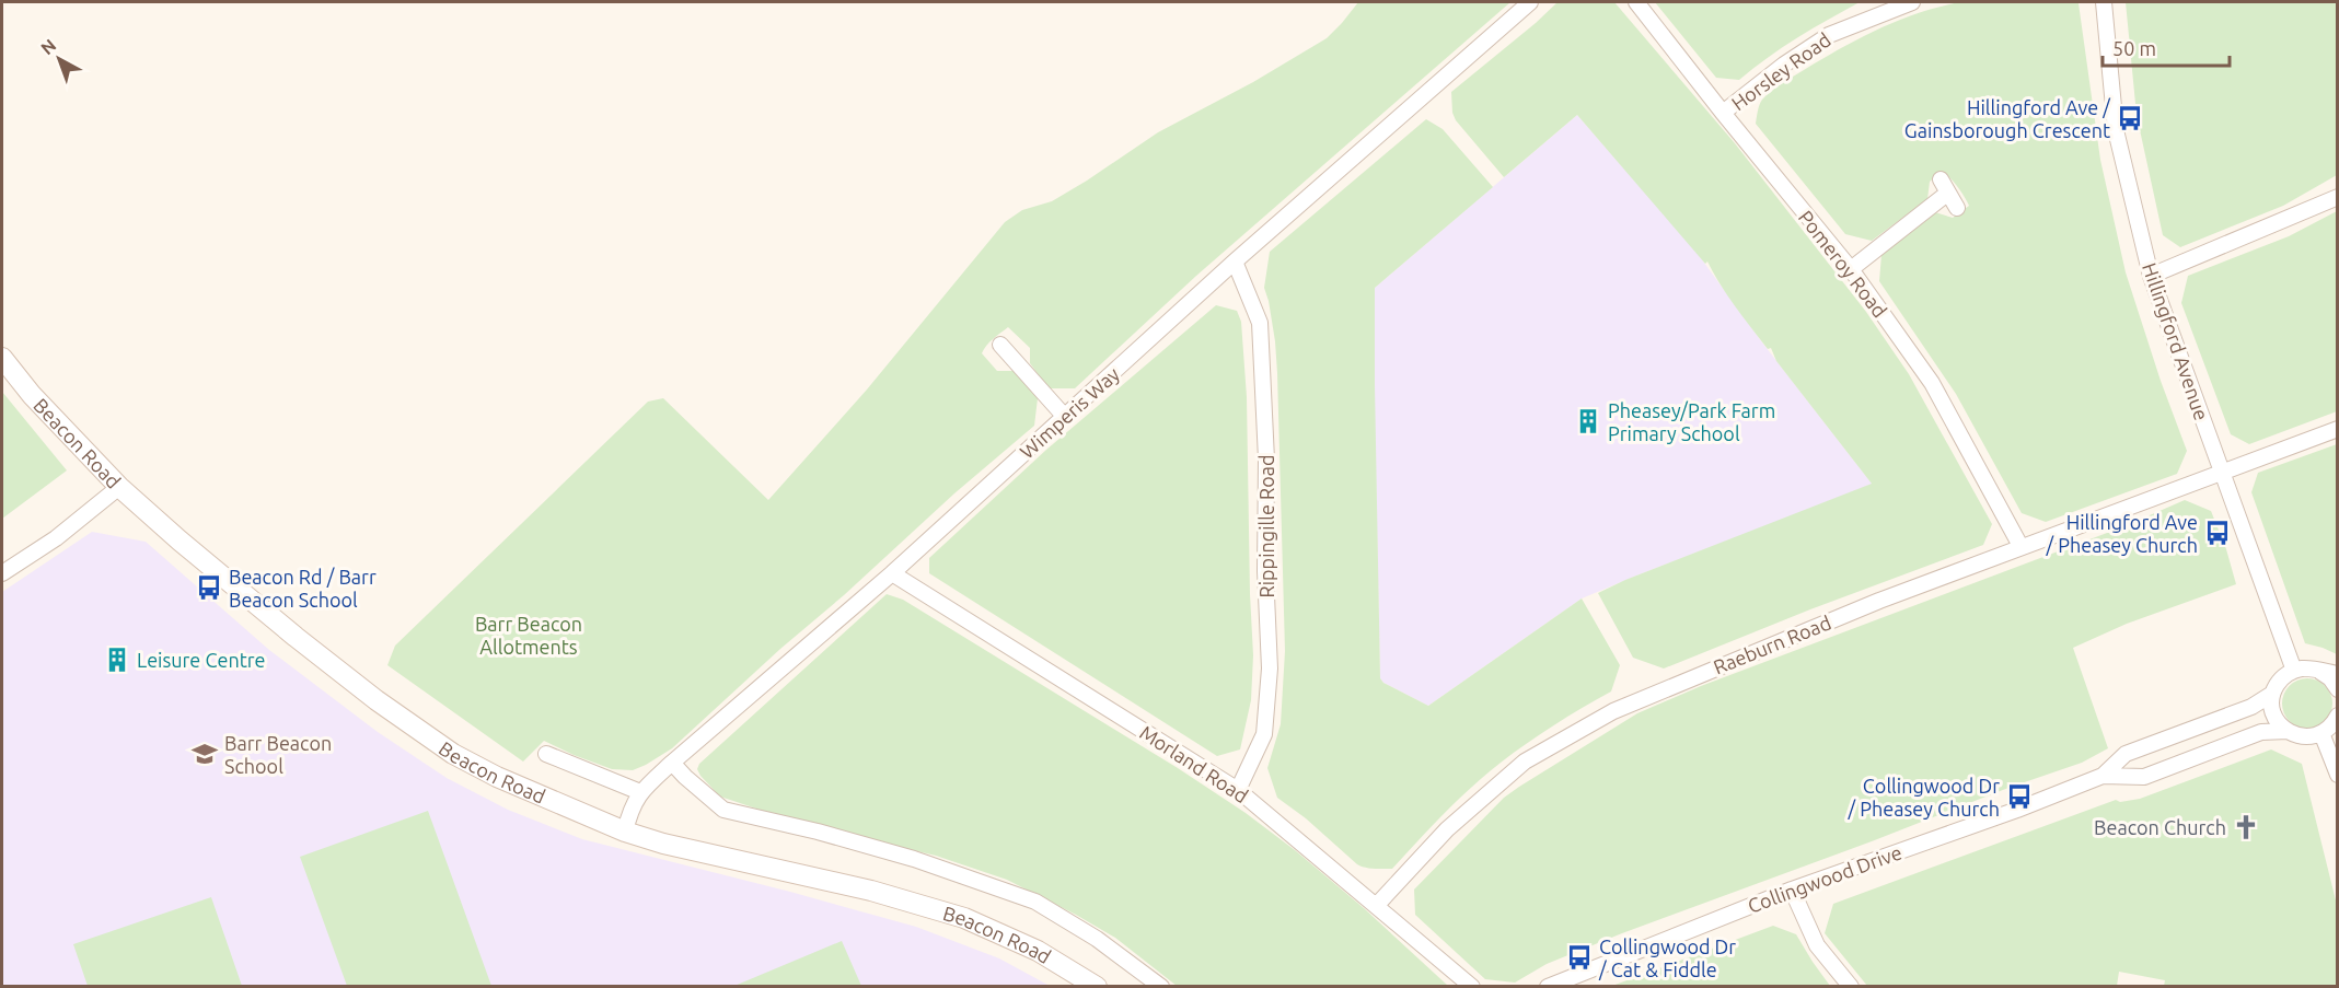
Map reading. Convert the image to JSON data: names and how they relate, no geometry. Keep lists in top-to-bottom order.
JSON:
{
  "streets": {
    "main road": ["Beacon Road"],
    "street": [
      "Horsley Road",
      "Pomeroy Road",
      "Hillingford Avenue",
      "Wimperis Way",
      "Rippingille Road",
      "Raeburn Road",
      "Morland Road",
      "Collingwood Drive"
    ]
  },
  "crossings": [
    ["Horsley Road", "Pomeroy Road"],
    ["Pomeroy Road", "Raeburn Road"],
    ["Hillingford Avenue", "Raeburn Road"],
    ["Hillingford Avenue", "Collingwood Drive"],
    ["Wimperis Way", "Beacon Road"],
    ["Wimperis Way", "Rippingille Road"],
    ["Wimperis Way", "Morland Road"],
    ["Rippingille Road", "Morland Road"],
    ["Raeburn Road", "Morland Road"]
  ],
  "parks": ["Barr Beacon Allotments"],
  "places": {
    "bus stop": [
      "Hillingford Ave / Gainsborough Crescent",
      "Hillingford Ave / Pheasey Church",
      "Beacon Rd / Barr Beacon School",
      "Collingwood Dr / Pheasey Church",
      "Collingwood Dr / Cat & Fiddle"
    ],
    "building": ["Pheasey/Park Farm Primary School", "Leisure Centre"],
    "school or university": ["Barr Beacon School"],
    "church": ["Beacon Church"]
  },
  "scale_bar": "50 m",
  "north": "top left"
}
